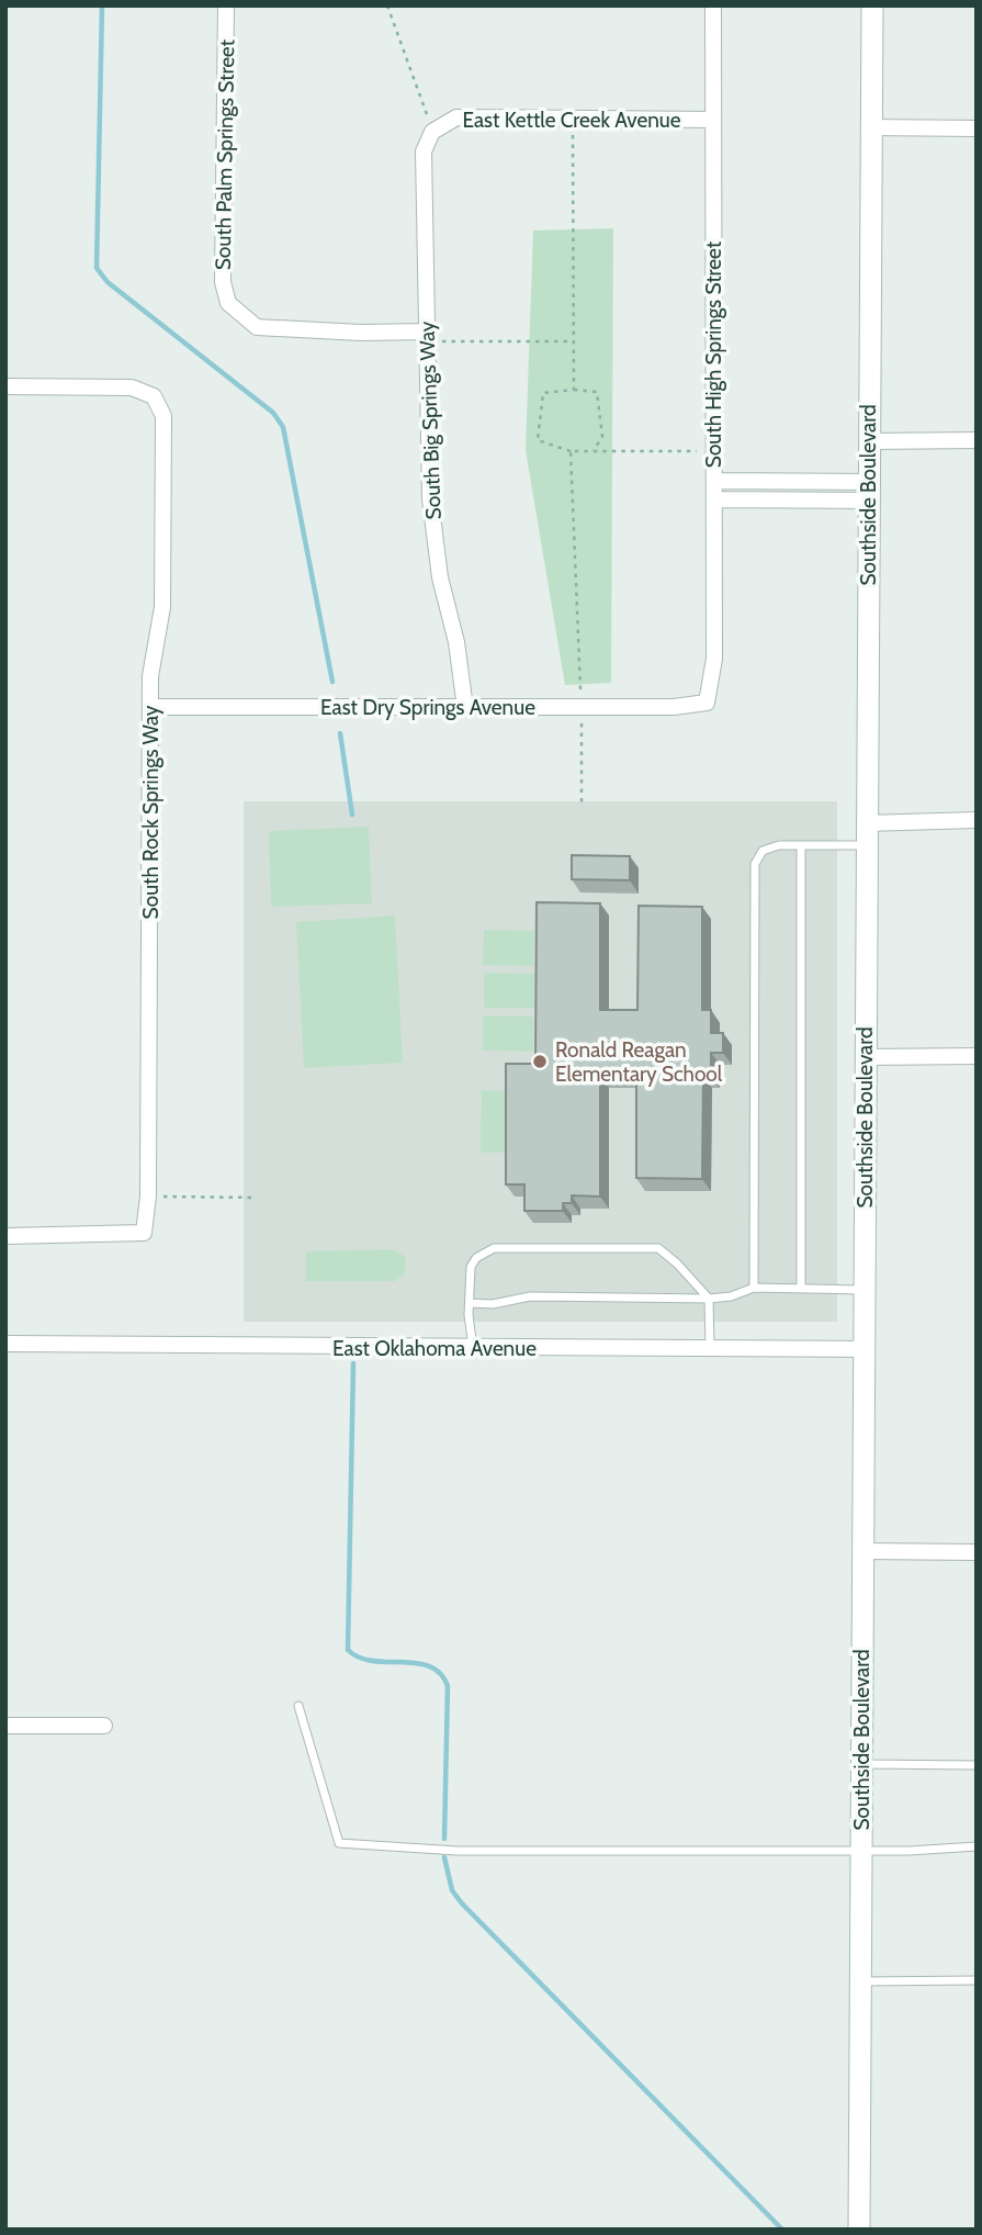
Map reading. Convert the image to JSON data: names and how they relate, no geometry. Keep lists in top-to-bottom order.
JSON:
{
  "streets": {
    "main road": ["Southside Boulevard"],
    "street": [
      "East Kettle Creek Avenue",
      "South Palm Springs Street",
      "South High Springs Street",
      "South Big Springs Way",
      "East Dry Springs Avenue",
      "South Rock Springs Way",
      "East Oklahoma Avenue"
    ]
  },
  "crossings": [
    ["East Kettle Creek Avenue", "South High Springs Street"],
    ["East Kettle Creek Avenue", "South Big Springs Way"],
    ["South Palm Springs Street", "South Big Springs Way"],
    ["South High Springs Street", "East Dry Springs Avenue"],
    ["South Big Springs Way", "East Dry Springs Avenue"],
    ["Southside Boulevard", "East Oklahoma Avenue"],
    ["East Dry Springs Avenue", "South Rock Springs Way"]
  ],
  "places": ["Ronald Reagan Elementary School"]
}
